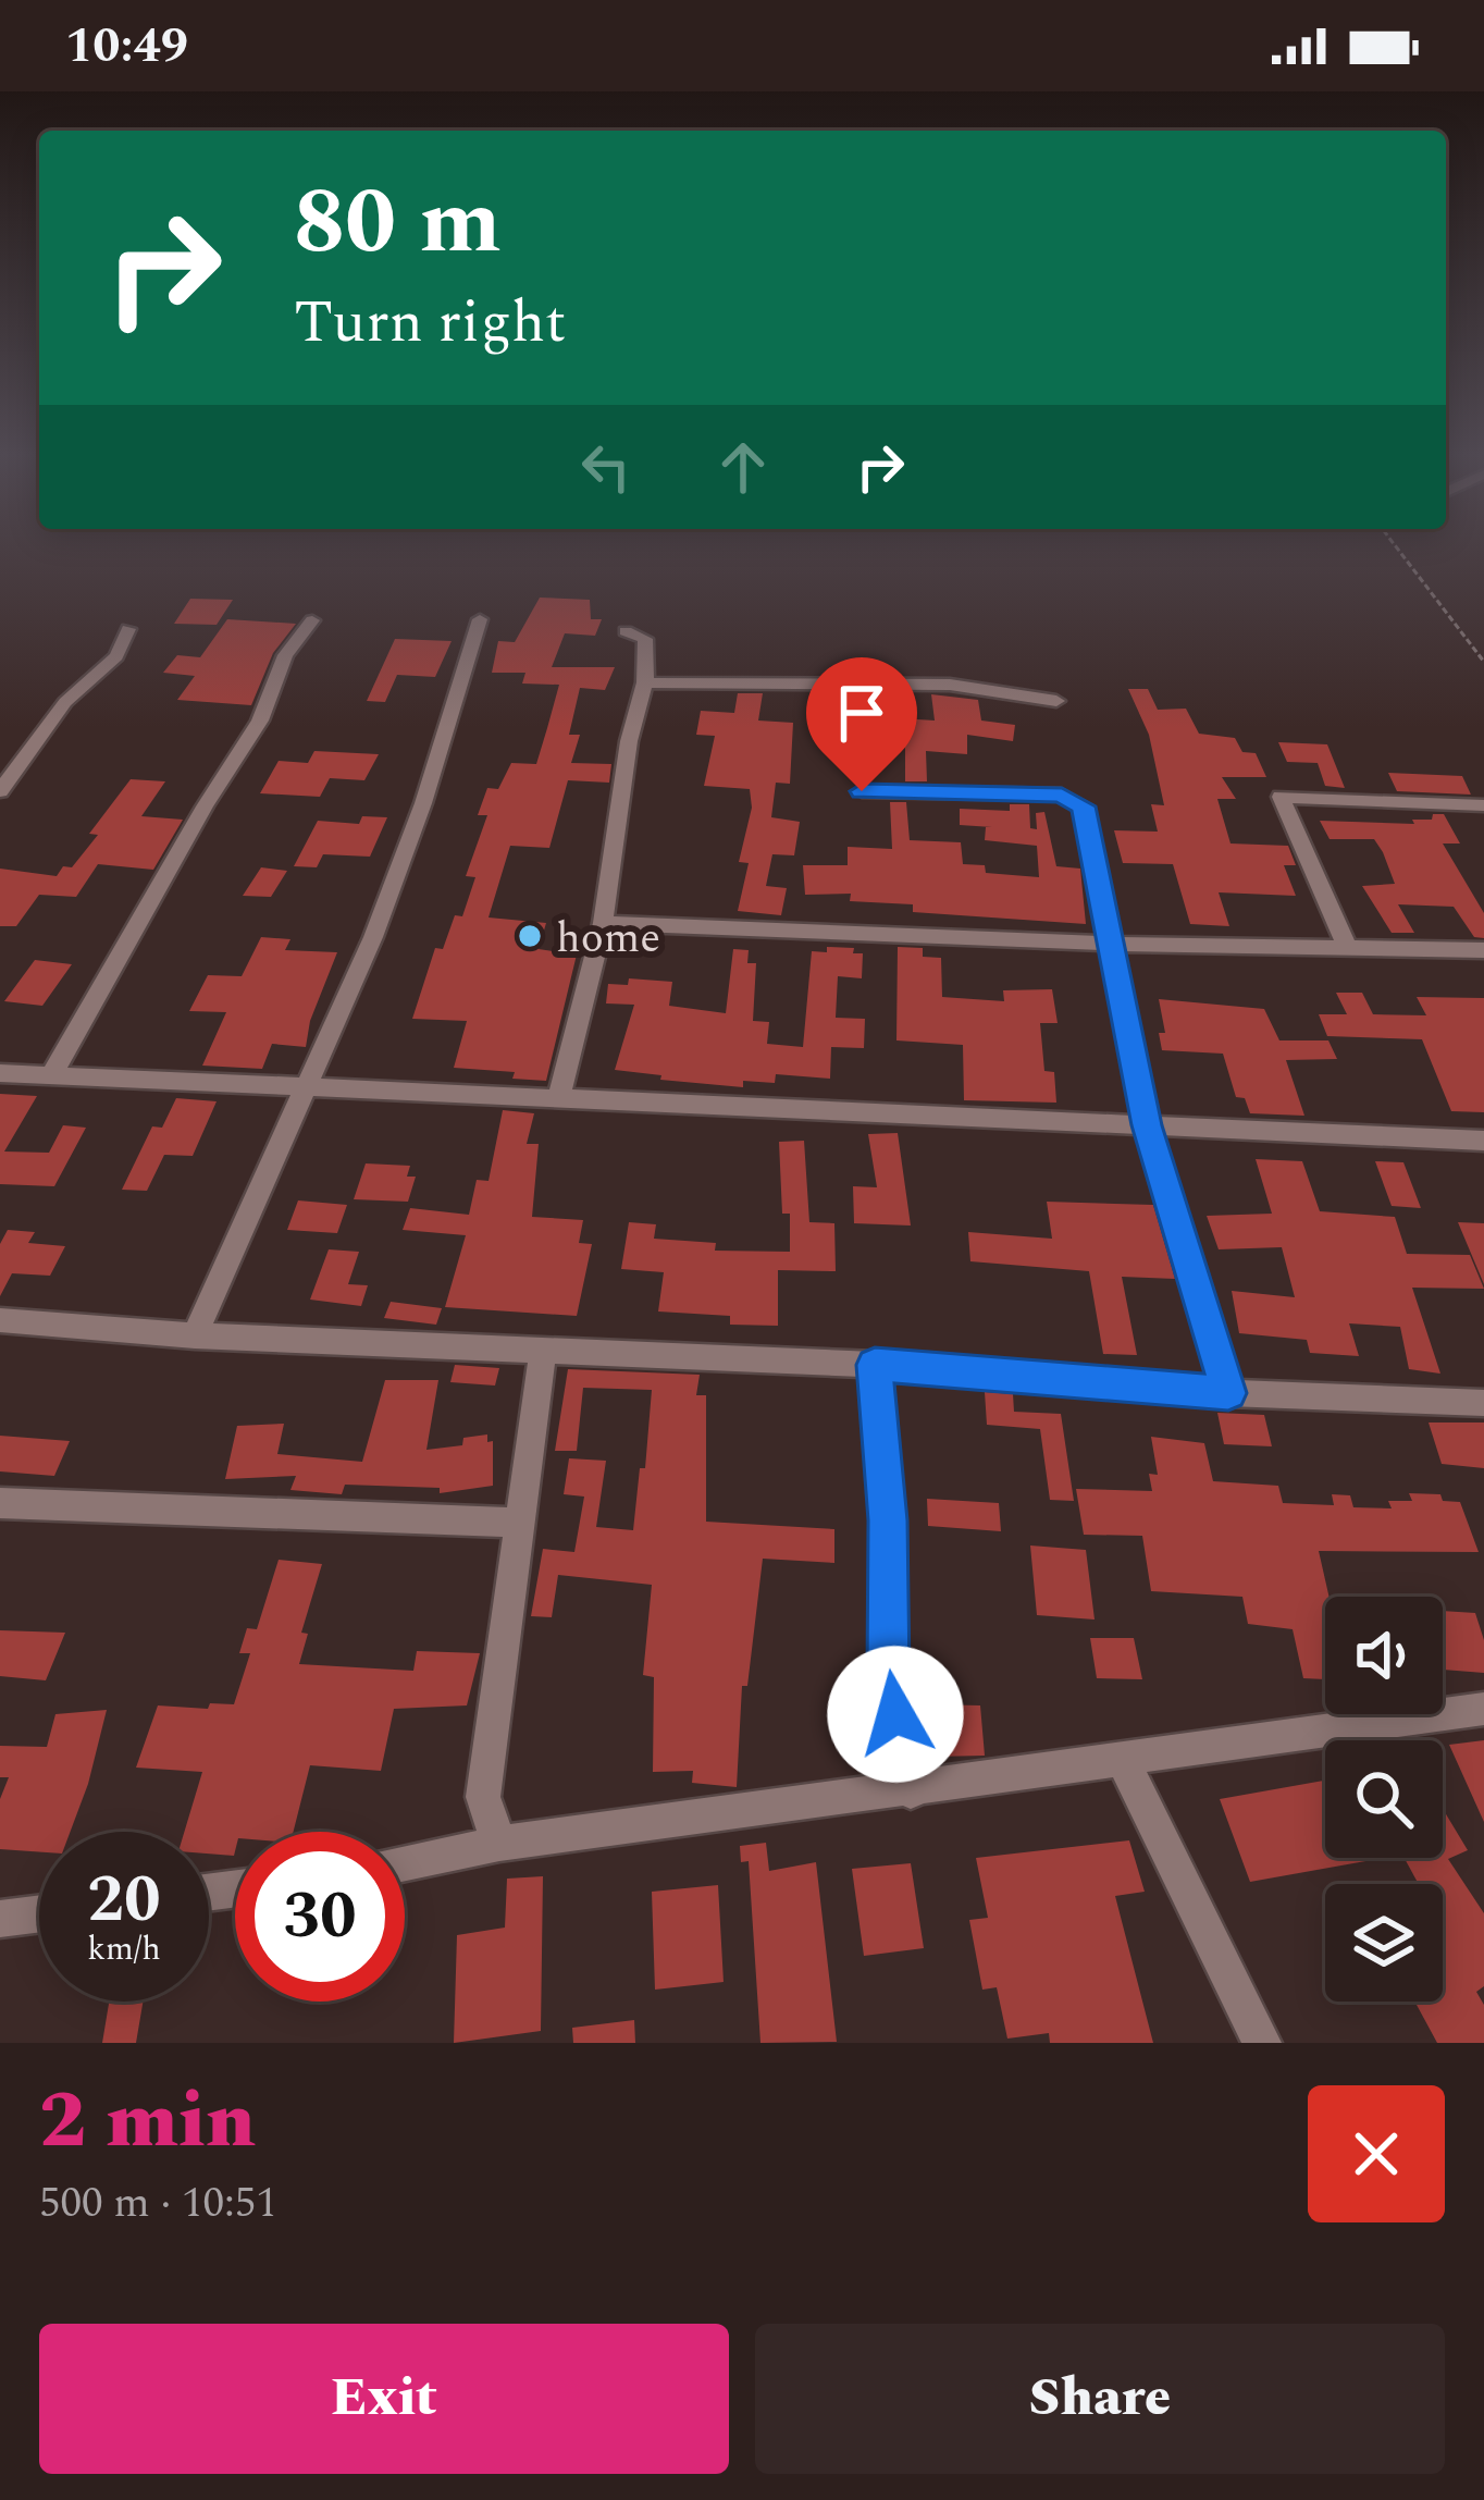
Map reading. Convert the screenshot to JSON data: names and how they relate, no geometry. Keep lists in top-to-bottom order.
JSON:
{
  "places": ["home"],
  "page": {
    "status": "10:49",
    "turn": ["80 m", "Turn right"],
    "speed": "20 km/h",
    "limit": "30",
    "heading": ["2 min", "500 m · 10:51"],
    "buttons": ["Exit", "Share"]
  }
}
